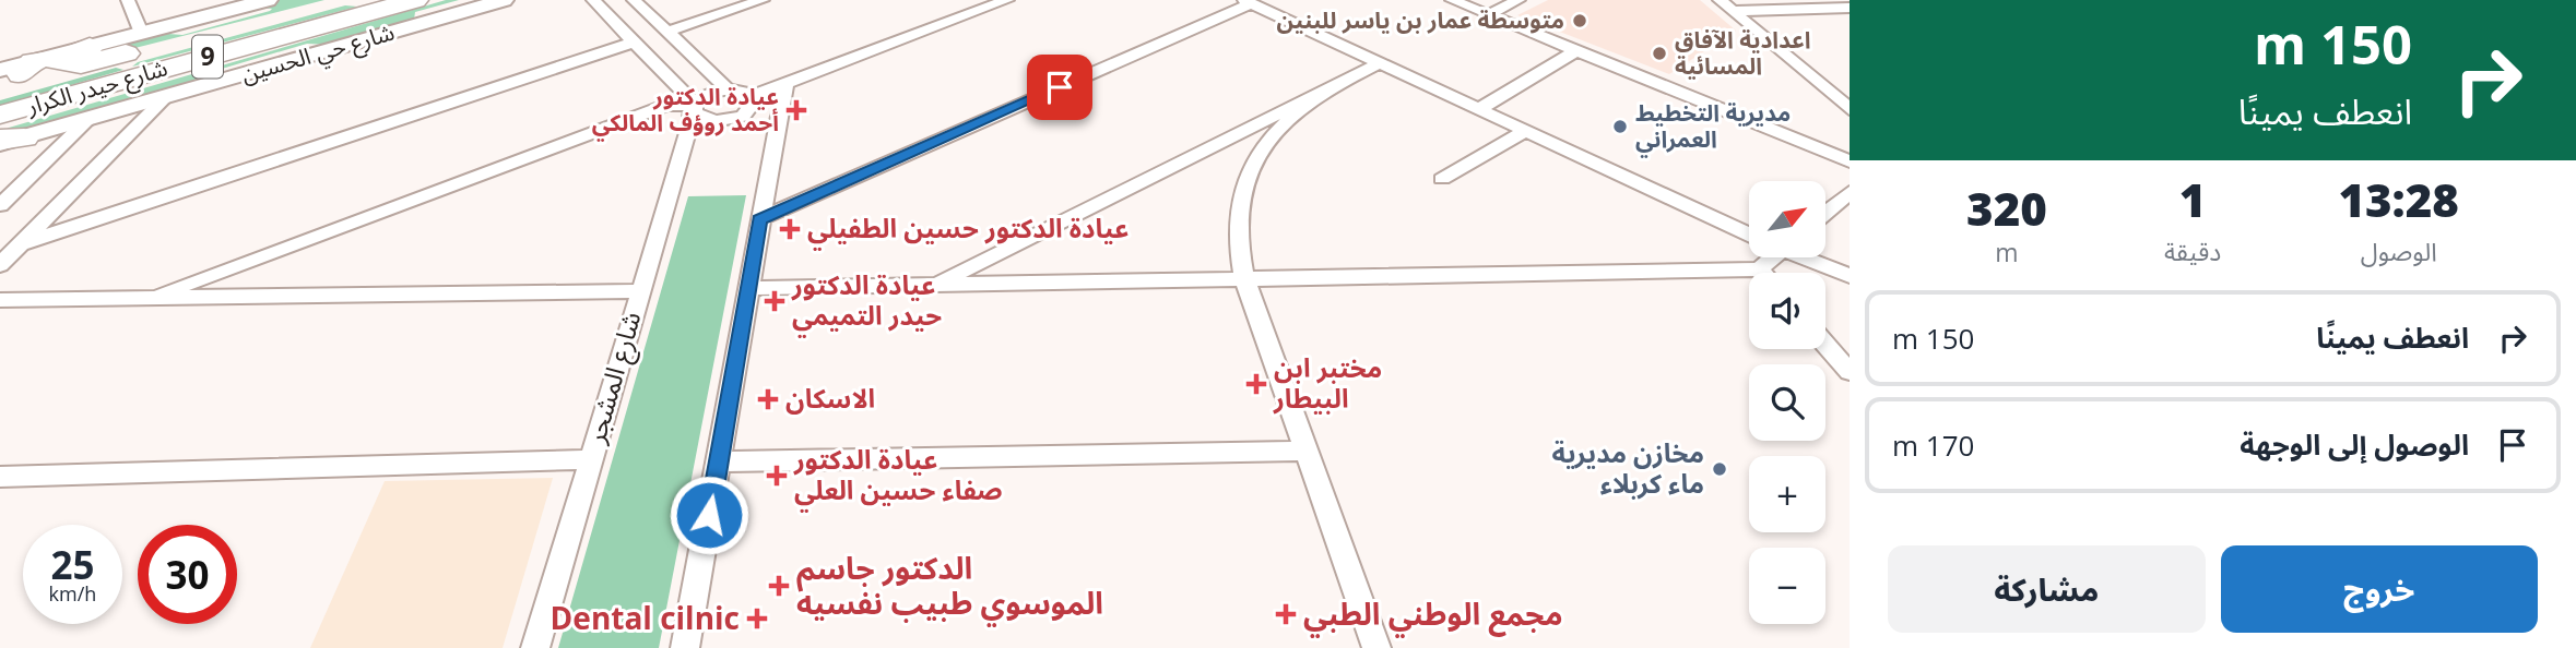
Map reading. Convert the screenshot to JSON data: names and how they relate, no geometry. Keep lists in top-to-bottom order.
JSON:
{
  "streets": {
    "highway": ["9", "شارع حيدر الكرار"],
    "main road": ["شارع حي الحسين"],
    "street": ["شارع المشجر"]
  },
  "crossings": [
    ["شارع حي الحسين", "شارع حيدر الكرار"]
  ],
  "places": {
    "other": [
      "متوسطة عمار بن ياسر للبنين",
      "اعدادية الآفاق المسائية",
      "مديرية التخطيط العمراني",
      "مخازن مديرية ماء كربلاء"
    ],
    "health": [
      "عيادة الدكتور أحمد روؤف المالكي",
      "عيادة الدكتور حسين الطفيلي",
      "عيادة الدكتور حيدر التميمي",
      "مختبر ابن البيطار",
      "الاسكان",
      "عيادة الدكتور صفاء حسين العلي",
      "الدكتور جاسم الموسوي طبيب نفسيه",
      "مجمع الوطني الطبي",
      "Dental cilnic"
    ]
  },
  "north": "top right",
  "page": {
    "turn": ["150 m", "انعطف يمينًا"],
    "eta": [
      "13:28",
      "الوصول",
      "1",
      "دقيقة",
      "320",
      "m"
    ],
    "map_buttons": ["+", "−"],
    "list": [
      {
        "name": "انعطف يمينًا",
        "value": "150 m"
      },
      {
        "name": "الوصول إلى الوجهة",
        "value": "170 m"
      }
    ],
    "speed": "25 km/h",
    "limit": "30",
    "buttons": ["خروج", "مشاركة"]
  }
}
